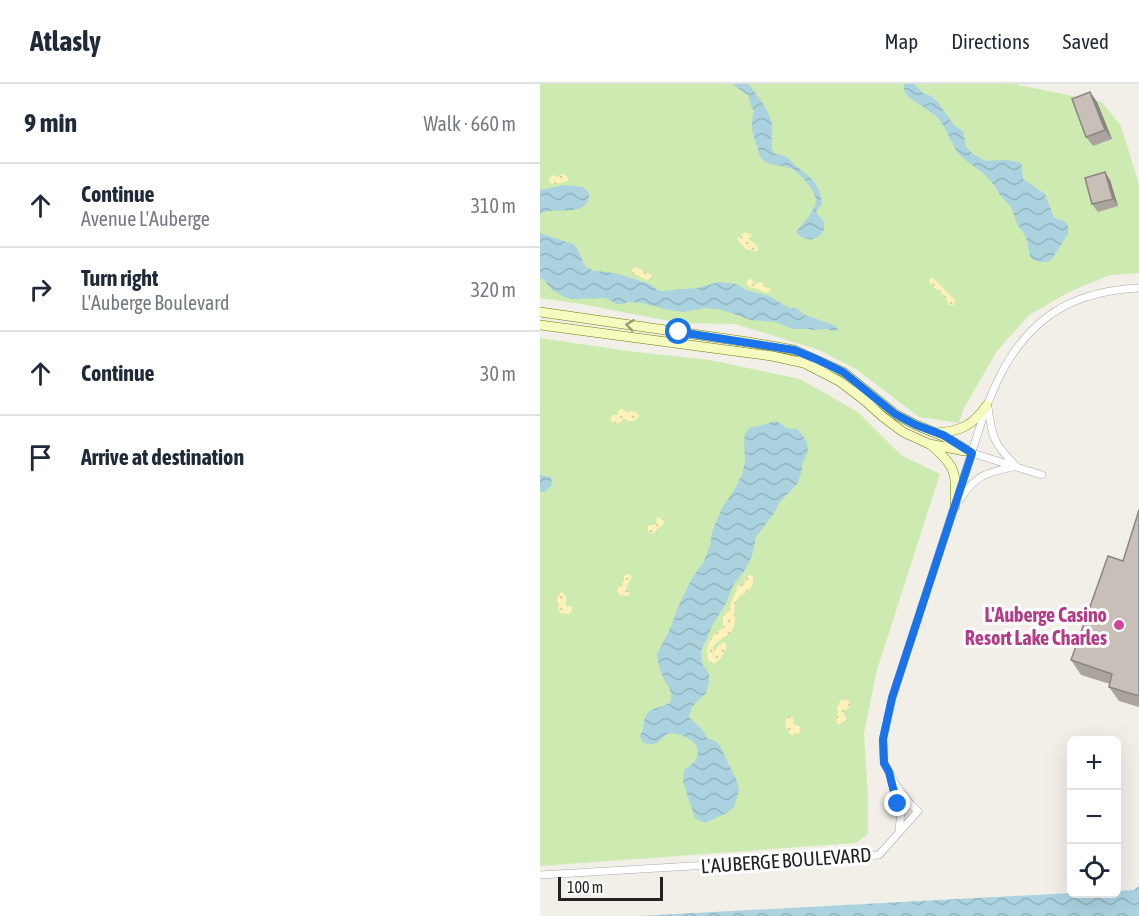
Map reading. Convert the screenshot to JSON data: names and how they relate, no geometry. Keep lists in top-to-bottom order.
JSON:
{
  "streets": {
    "street": ["L'AUBERGE BOULEVARD"]
  },
  "places": ["L'Auberge Casino Resort Lake Charles"],
  "scale_bar": "100 m",
  "page": {
    "header": "Atlasly",
    "nav": ["Map", "Directions", "Saved"],
    "heading": ["9 min", "Walk · 660 m"],
    "list": [
      ["Continue", "Avenue L'Auberge", "310 m"],
      ["Turn right", "L'Auberge Boulevard", "320 m"],
      ["Continue", "30 m"],
      "Arrive at destination"
    ],
    "map_buttons": ["+", "−"],
    "scale": "100 m"
  }
}
